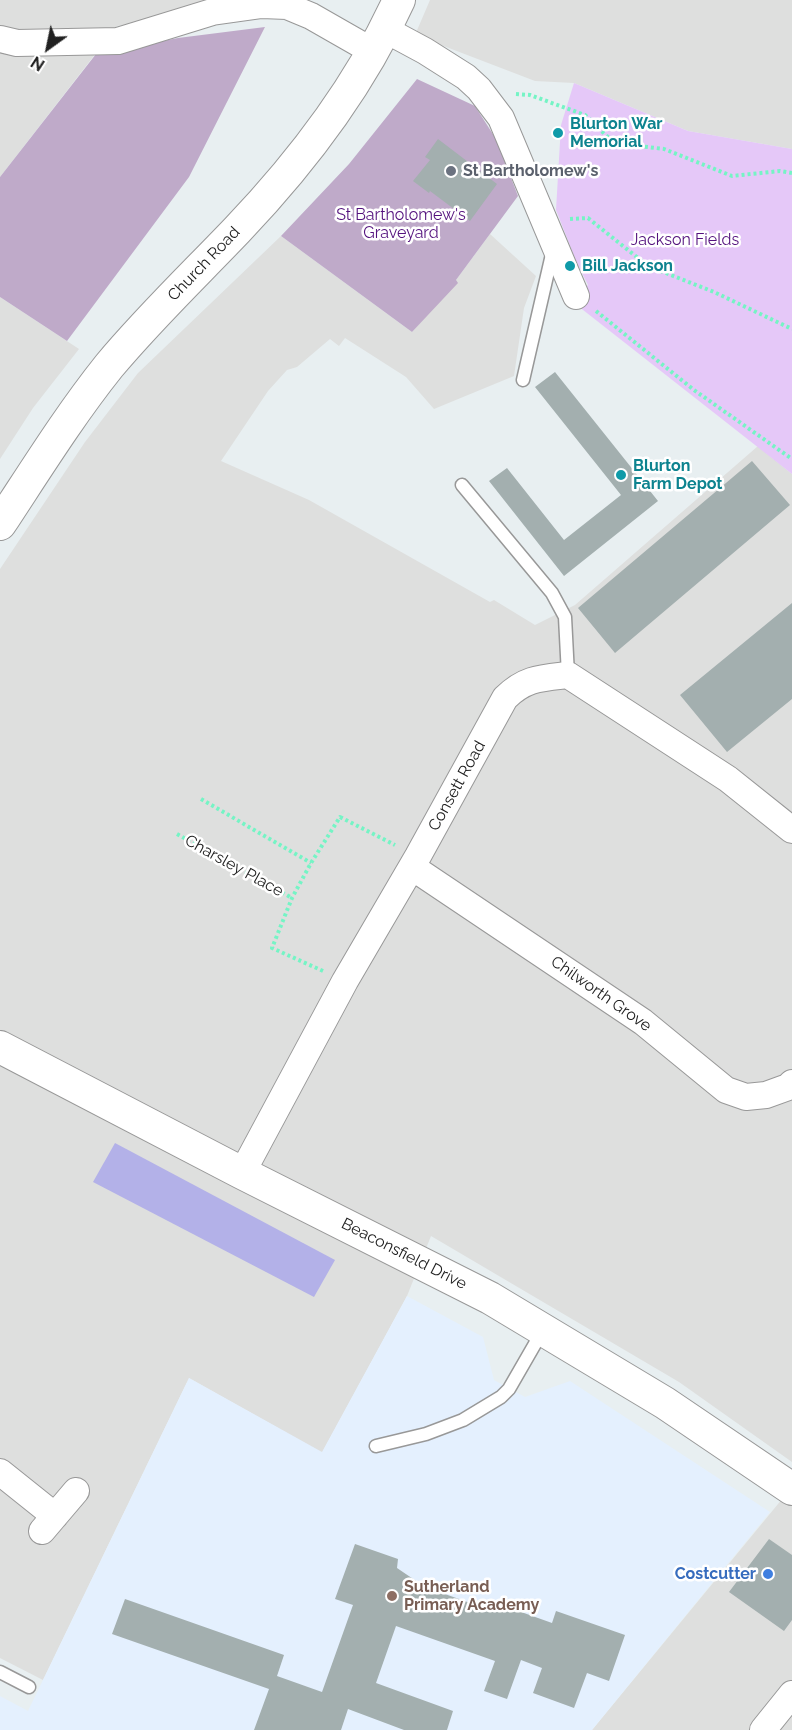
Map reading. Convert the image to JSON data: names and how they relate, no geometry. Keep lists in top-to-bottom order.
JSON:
{
  "streets": {
    "street": [
      "Church Road",
      "Consett Road",
      "Chilworth Grove",
      "Beaconsfield Drive"
    ],
    "path": ["Charsley Place"]
  },
  "crossings": [
    ["Consett Road", "Charsley Place"],
    ["Consett Road", "Chilworth Grove"],
    ["Consett Road", "Beaconsfield Drive"],
    ["Charsley Place", "Chilworth Grove"]
  ],
  "parks": ["St Bartholomew's Graveyard", "Jackson Fields"],
  "places": [
    "Blurton War Memorial",
    "St Bartholomew's",
    "Bill Jackson",
    "Blurton Farm Depot",
    "Costcutter",
    "Sutherland Primary Academy"
  ],
  "north": "bottom left"
}
